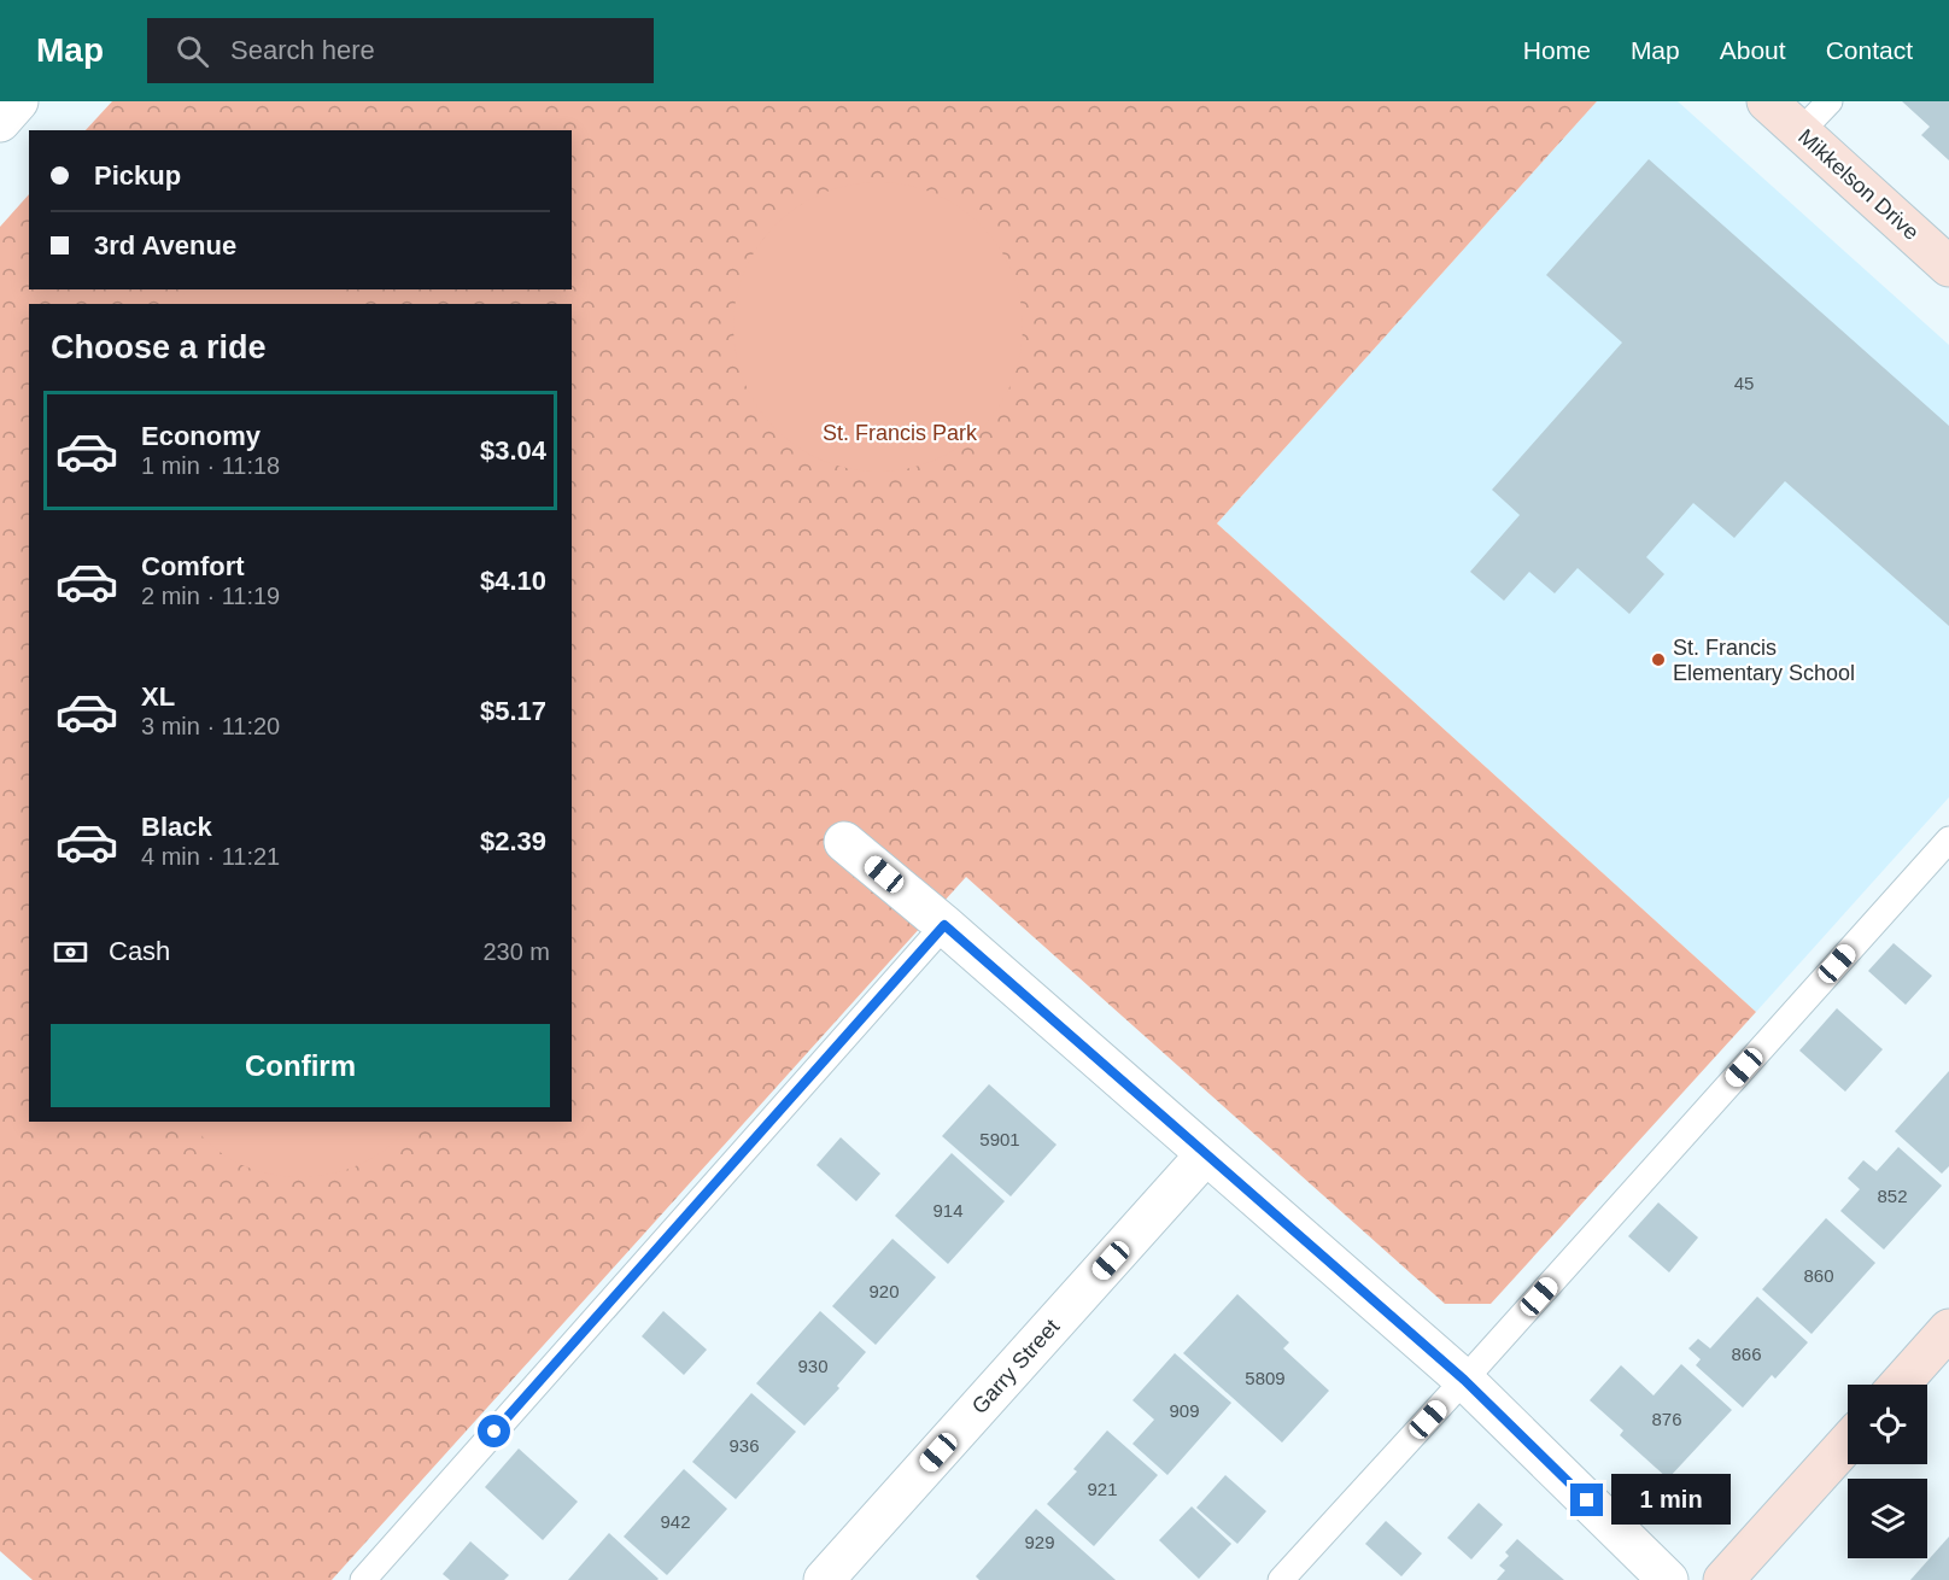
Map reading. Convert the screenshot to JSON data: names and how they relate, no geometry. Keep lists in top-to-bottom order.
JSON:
{
  "streets": {
    "street": ["Mikkelson Drive", "Garry Street"]
  },
  "parks": ["St. Francis Park"],
  "places": ["St. Francis Elementary School"],
  "house_numbers": [
    "45",
    "5901",
    "852",
    "914",
    "860",
    "920",
    "866",
    "930",
    "5809",
    "909",
    "876",
    "936",
    "921",
    "942",
    "929"
  ],
  "page": {
    "header": "Map",
    "search": "Search here",
    "nav": [
      "Home",
      "Map",
      "About",
      "Contact"
    ],
    "banner": ["Pickup", "3rd Avenue"],
    "heading": "Choose a ride",
    "list": [
      {
        "name": "Economy",
        "note": "1 min · 11:18",
        "value": "$3.04"
      },
      {
        "name": "Comfort",
        "note": "2 min · 11:19",
        "value": "$4.10"
      },
      {
        "name": "XL",
        "note": "3 min · 11:20",
        "value": "$5.17"
      },
      {
        "name": "Black",
        "note": "4 min · 11:21",
        "value": "$2.39"
      }
    ],
    "pay": ["Cash", "230 m"],
    "buttons": "Confirm",
    "bubble": "1 min"
  }
}
